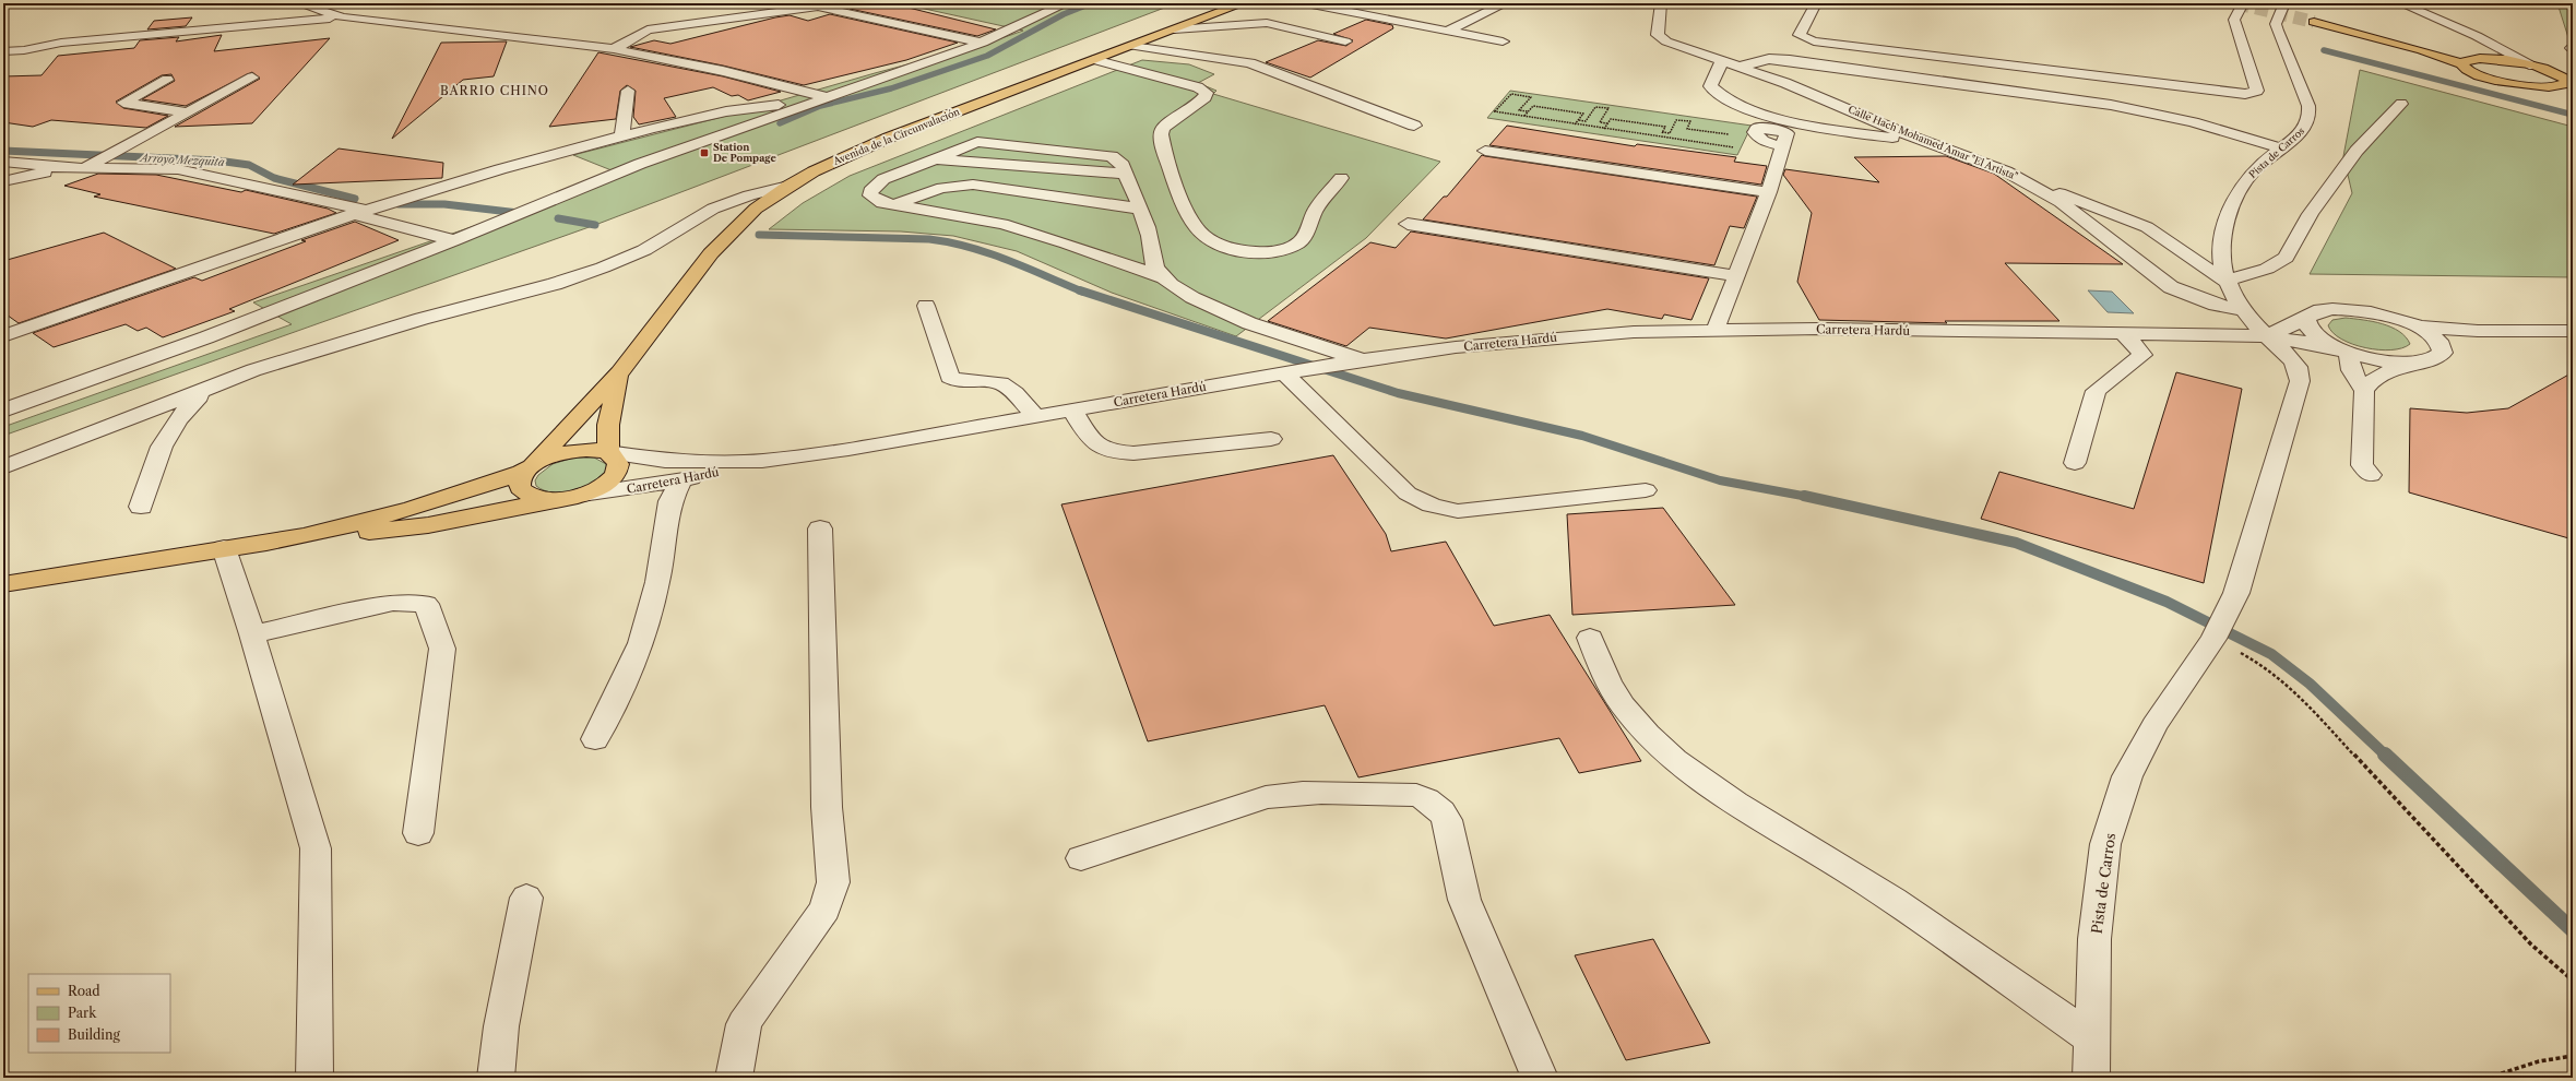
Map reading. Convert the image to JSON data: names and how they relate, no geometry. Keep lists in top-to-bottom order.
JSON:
{
  "streets": {
    "main road": ["Avenida de la Circunvalación"],
    "street": ["Calle Hach Mohamed Amar \"El Artista\"", "Pista de Carros", "Carretera Hardú"]
  },
  "crossings": [
    ["Pista de Carros", "Carretera Hardú"]
  ],
  "districts": ["BARRIO CHINO"],
  "water": ["Arroyo Mezquita"],
  "places": {
    "transit": ["Station De Pompage"]
  },
  "legend": ["Road", "Park", "Building"]
}
